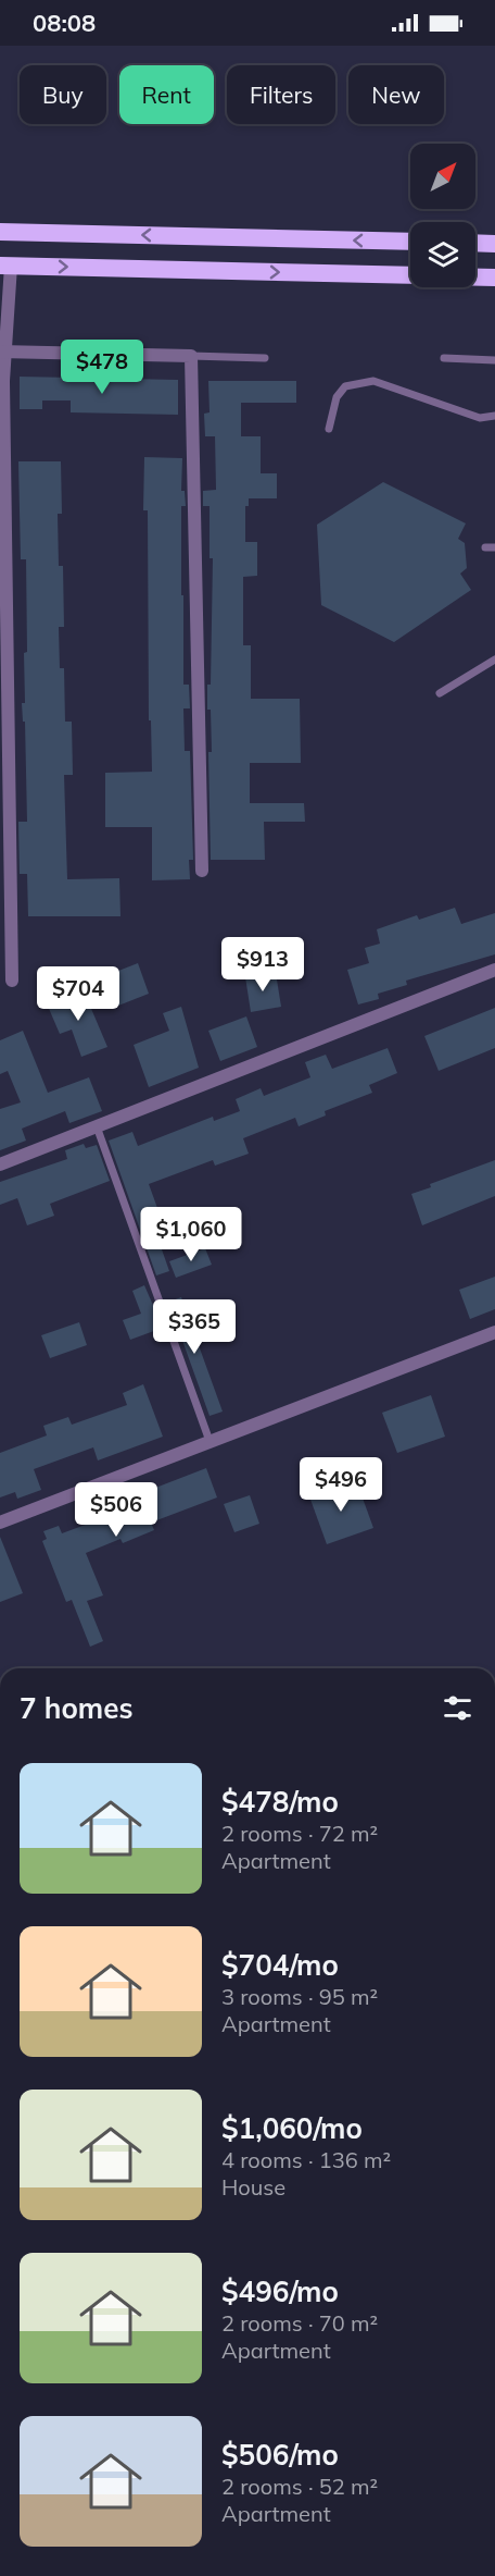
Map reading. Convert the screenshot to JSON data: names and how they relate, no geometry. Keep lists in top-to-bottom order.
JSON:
{
  "north": "top right",
  "page": {
    "status": "08:08",
    "chip": [
      "Buy",
      "Rent",
      "Filters",
      "New"
    ],
    "price": [
      "$478",
      "$913",
      "$704",
      "$1,060",
      "$365",
      "$496",
      "$506"
    ],
    "heading": "7 homes",
    "list": [
      {
        "name": "$478/mo",
        "note": "2 rooms · 72 m² · Apartment"
      },
      {
        "name": "$704/mo",
        "note": "3 rooms · 95 m² · Apartment"
      },
      {
        "name": "$1,060/mo",
        "note": "4 rooms · 136 m² · House"
      },
      {
        "name": "$496/mo",
        "note": "2 rooms · 70 m² · Apartment"
      },
      {
        "name": "$506/mo",
        "note": "2 rooms · 52 m² · Apartment"
      }
    ]
  }
}
